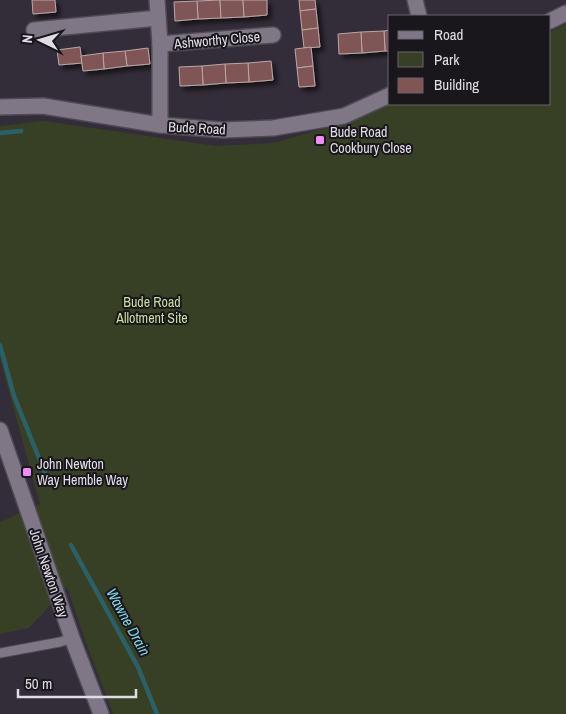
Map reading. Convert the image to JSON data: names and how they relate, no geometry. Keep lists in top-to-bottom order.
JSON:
{
  "streets": {
    "street": ["Ashworthy Close", "Bude Road", "John Newton Way"]
  },
  "crossings": [
    ["Ashworthy Close", "Bude Road"]
  ],
  "water": ["Wawne Drain"],
  "parks": ["Bude Road Allotment Site"],
  "places": {
    "transit": ["Bude Road Cookbury Close", "John Newton Way Hemble Way"]
  },
  "legend": ["Road", "Park", "Building"],
  "scale_bar": "50 m",
  "north": "left"
}
